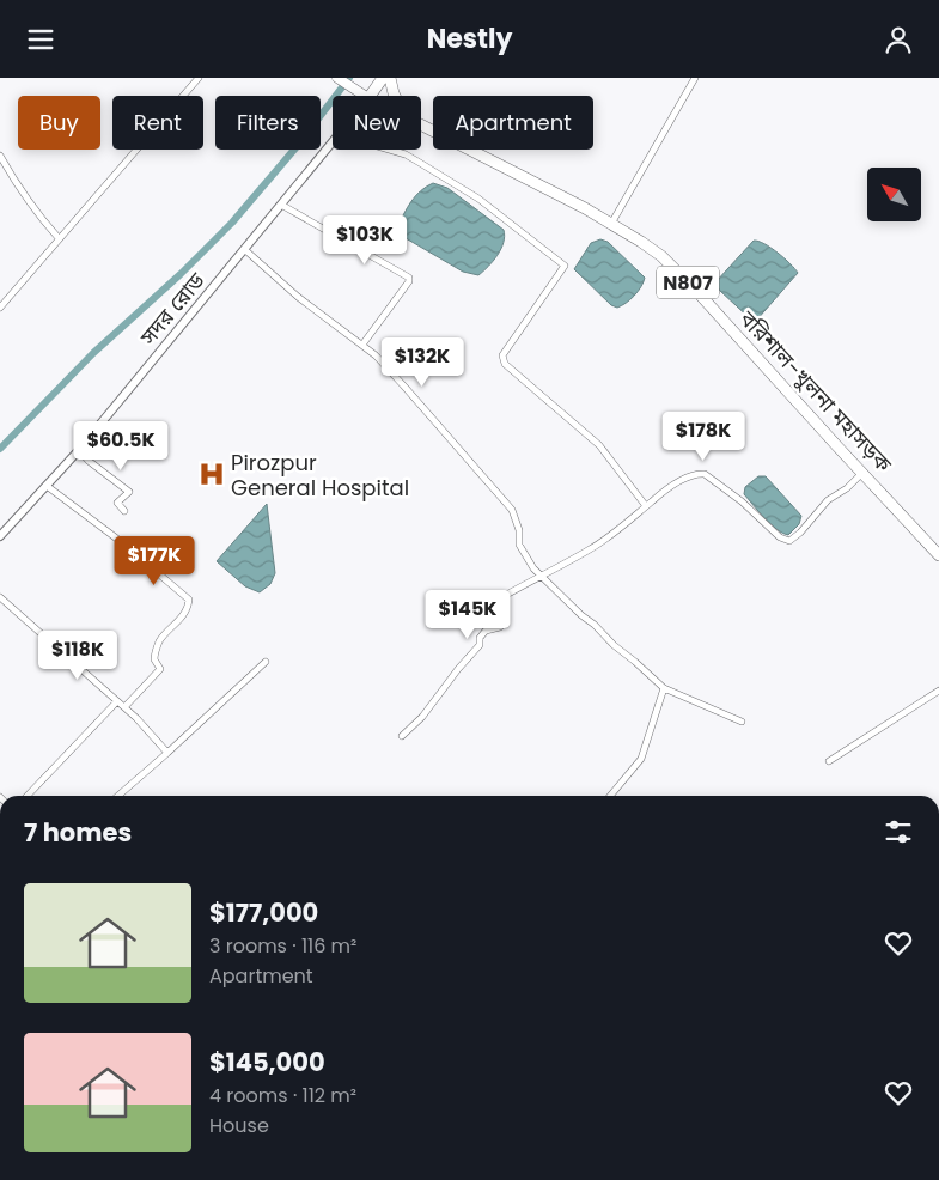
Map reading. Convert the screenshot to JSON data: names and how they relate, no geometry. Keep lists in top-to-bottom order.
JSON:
{
  "streets": {
    "highway": ["N807", "বরিশাল-খুলনা মহাসড়ক"],
    "street": ["সদর রোড"]
  },
  "places": {
    "hospital": ["Pirozpur General Hospital"]
  },
  "north": "top left",
  "page": {
    "header": "Nestly",
    "chip": [
      "Buy",
      "Rent",
      "Filters",
      "New",
      "Apartment"
    ],
    "price": [
      "$103K",
      "$132K",
      "$178K",
      "$60.5K",
      "$177K",
      "$145K",
      "$118K"
    ],
    "heading": "7 homes",
    "list": [
      {
        "name": "$177,000",
        "note": "3 rooms · 116 m² · Apartment"
      },
      {
        "name": "$145,000",
        "note": "4 rooms · 112 m² · House"
      }
    ]
  }
}
